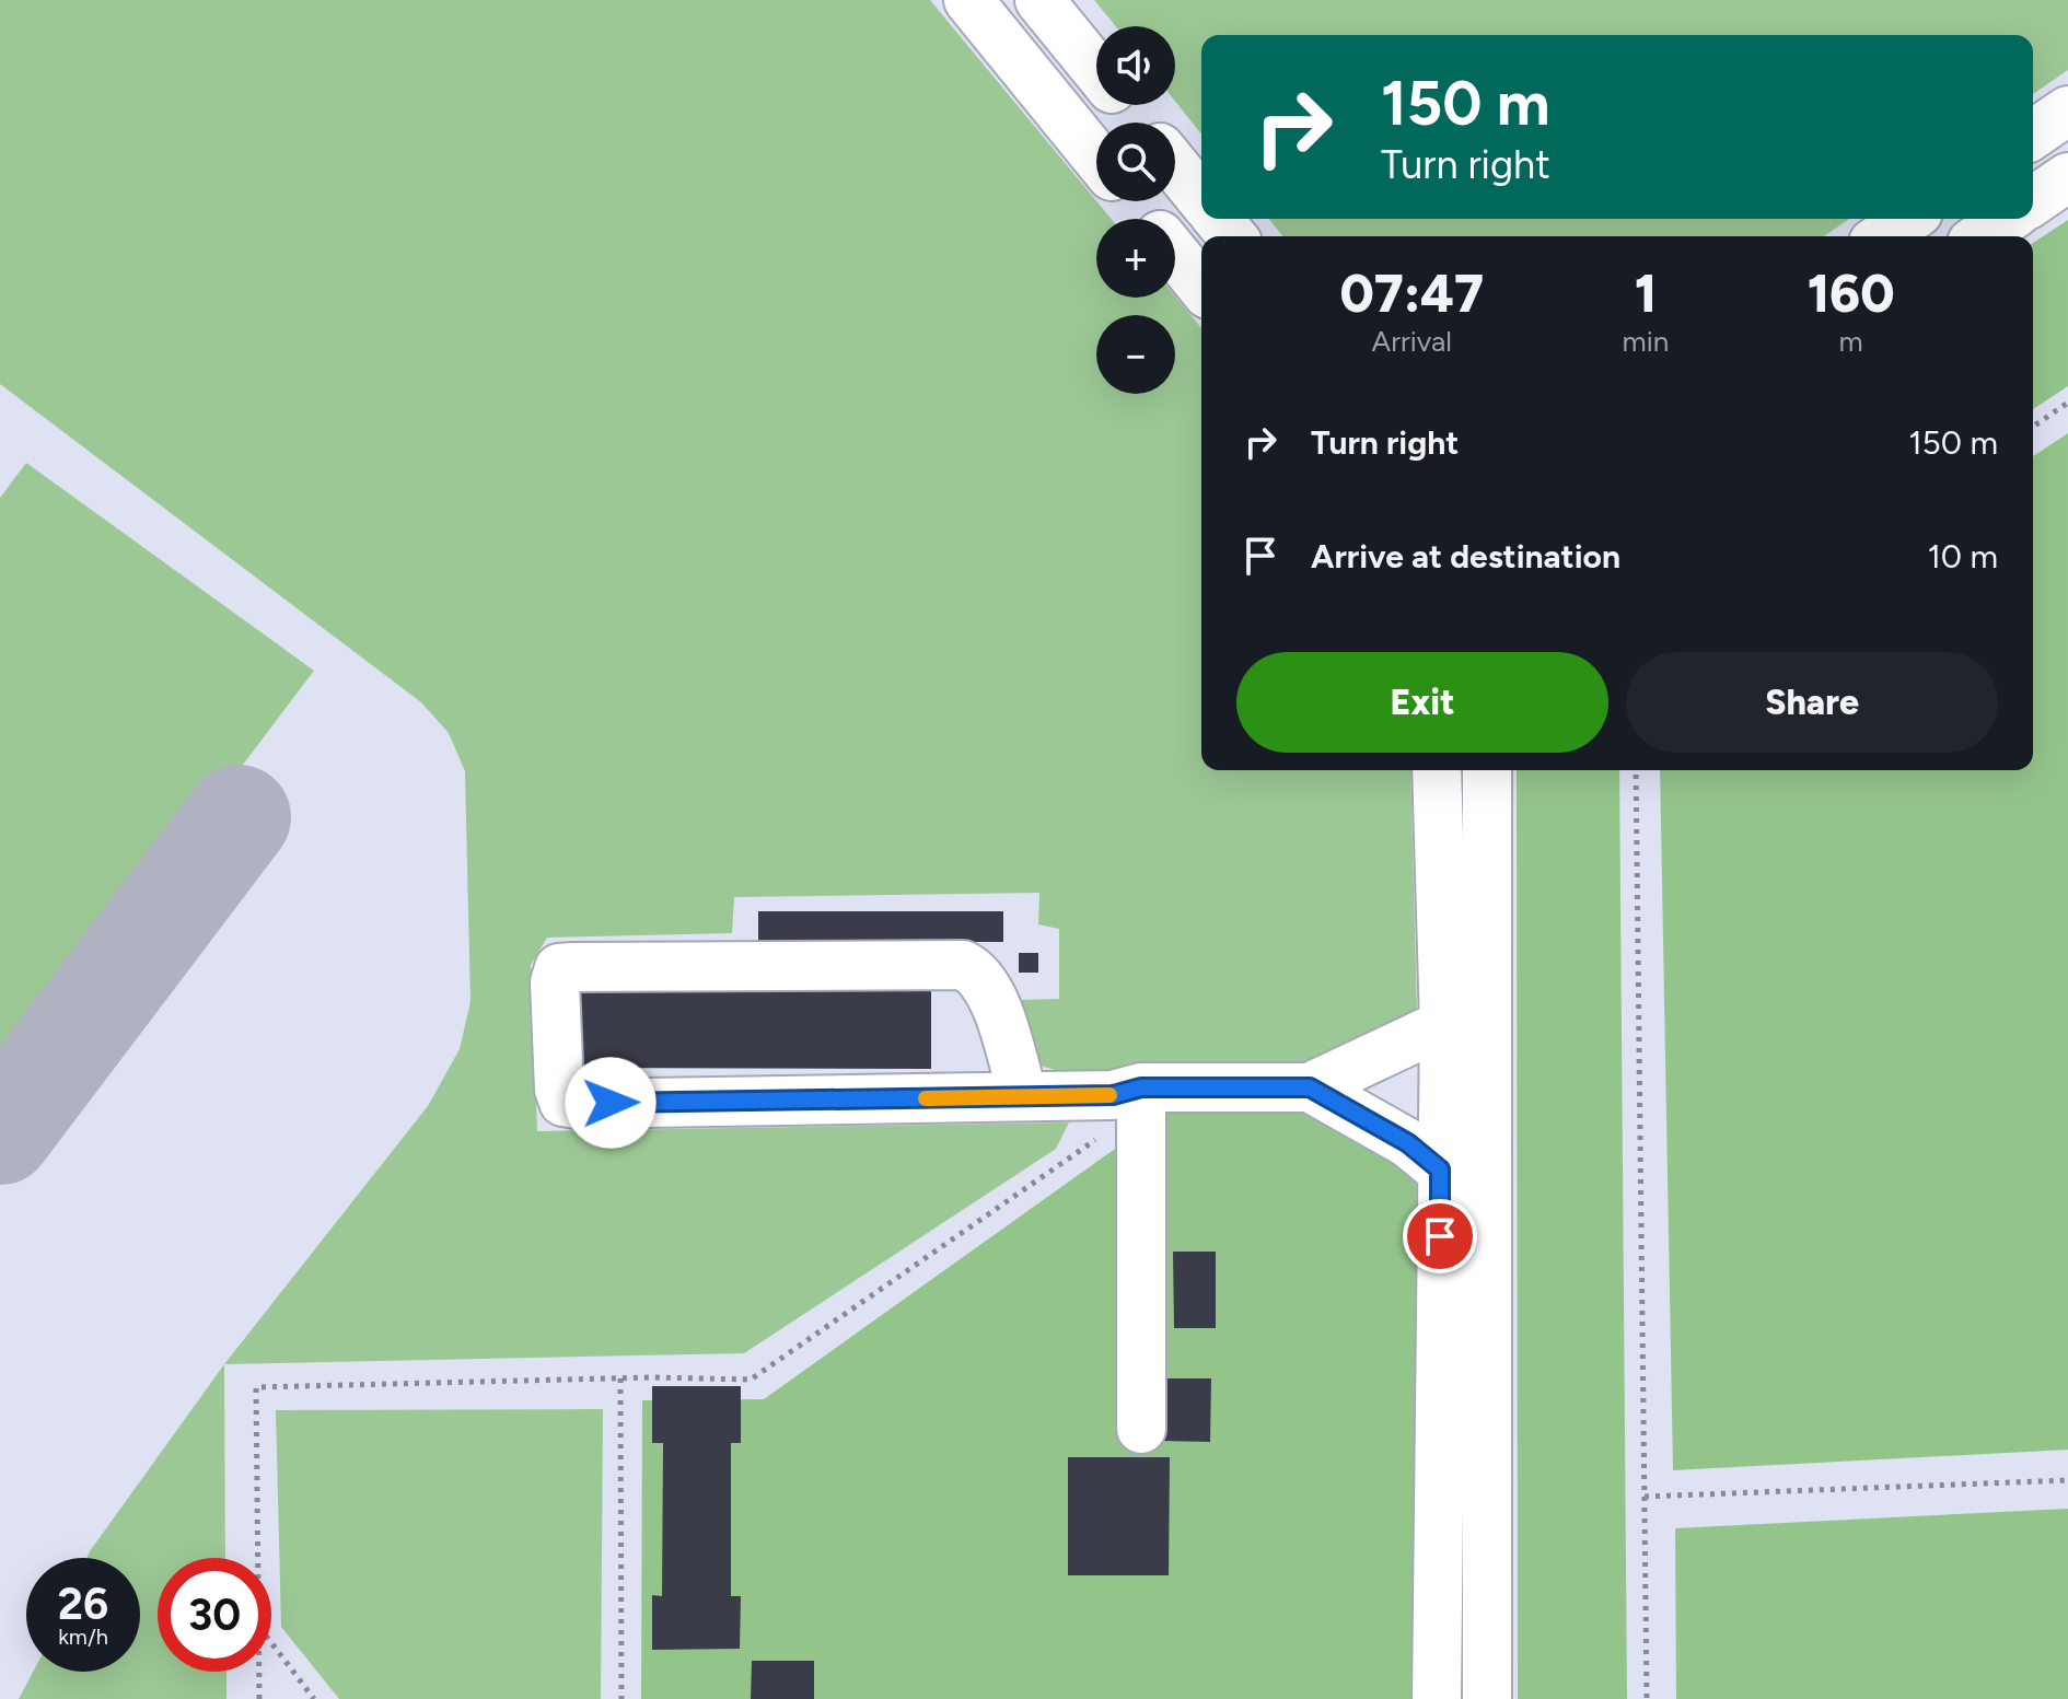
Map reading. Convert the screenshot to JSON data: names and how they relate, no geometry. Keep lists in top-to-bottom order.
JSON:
{
  "page": {
    "map_buttons": ["+", "−"],
    "turn": ["150 m", "Turn right"],
    "eta": [
      "07:47",
      "Arrival",
      "1",
      "min",
      "160",
      "m"
    ],
    "list": [
      {
        "name": "Turn right",
        "value": "150 m"
      },
      {
        "name": "Arrive at destination",
        "value": "10 m"
      }
    ],
    "buttons": ["Exit", "Share"],
    "speed": "26 km/h",
    "limit": "30"
  }
}
